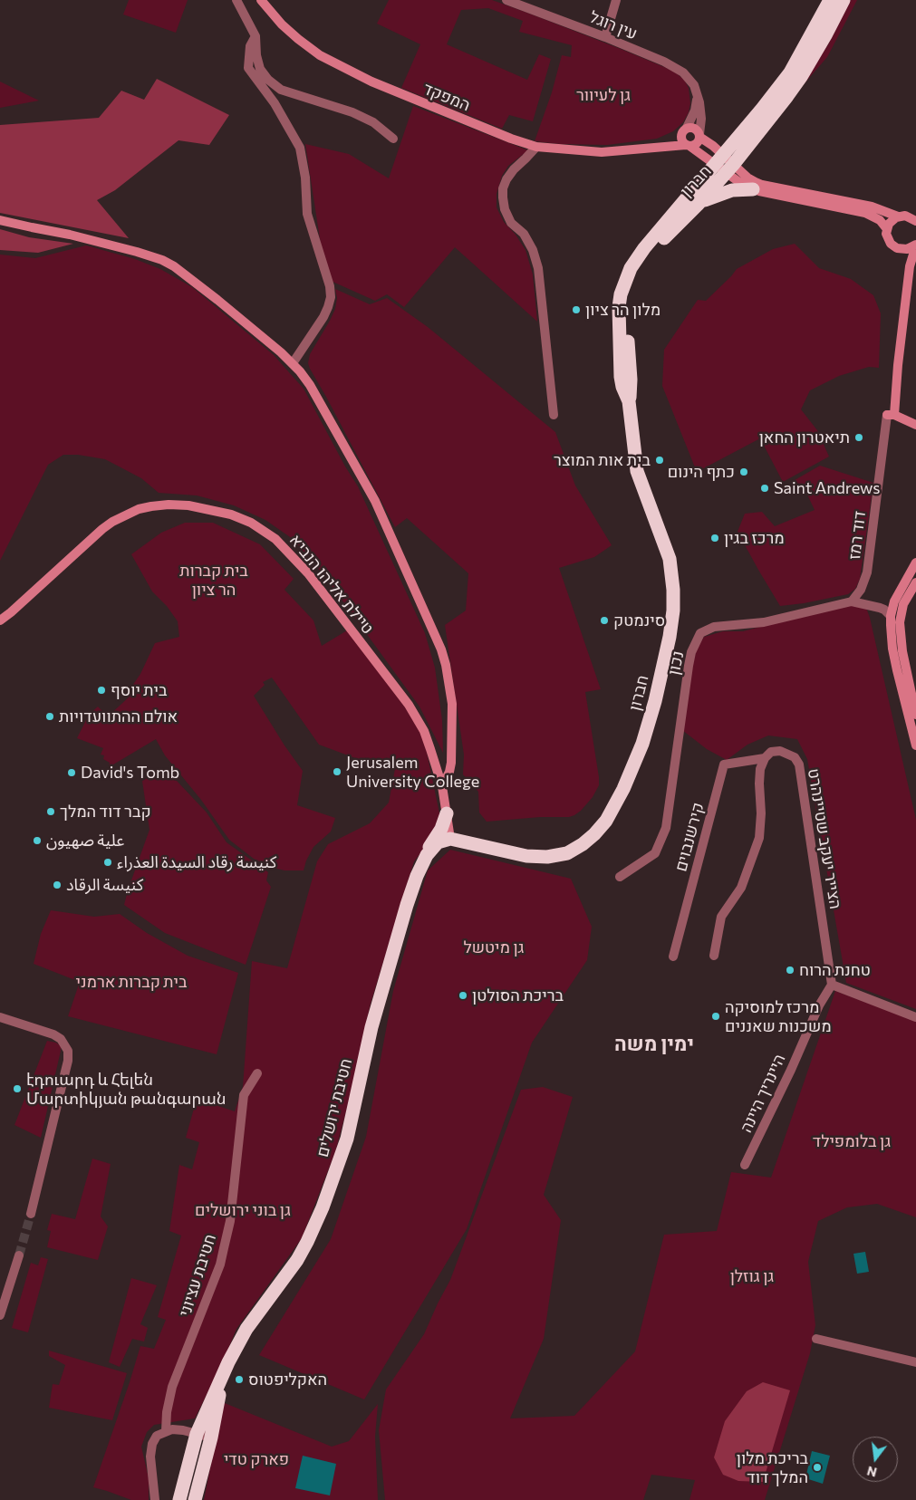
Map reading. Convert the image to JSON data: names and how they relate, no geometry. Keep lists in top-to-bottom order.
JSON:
{
  "streets": {
    "highway": ["חברון", "חטיבת ירושלים"],
    "street": [
      "עין רוגל",
      "המפקד",
      "דוד רמז",
      "טיילת אליהו הנביא",
      "נכון",
      "קירשנבוים",
      "הצייר יעקב שטיינהרט",
      "היינריך היינה",
      "חטיבת עציוני"
    ]
  },
  "crossings": [
    ["עין רוגל", "המפקד"],
    ["חברון", "טיילת אליהו הנביא"],
    ["חברון", "חטיבת ירושלים"],
    ["דוד רמז", "נכון"],
    ["טיילת אליהו הנביא", "חטיבת ירושלים"],
    ["קירשנבוים", "הצייר יעקב שטיינהרט"],
    ["הצייר יעקב שטיינהרט", "היינריך היינה"]
  ],
  "districts": ["ימין משה"],
  "parks": [
    "גן לעיוור",
    "בית קברות הר ציון",
    "גן מיטשל",
    "בית קברות ארמני",
    "גן בלומפילד",
    "גן בוני ירושלים",
    "גן גוזלן",
    "פארק טדי"
  ],
  "places": [
    "מלון הר ציון",
    "תיאטרון החאן",
    "בית אות המוצר",
    "כתף הינום",
    "Saint Andrews",
    "מרכז בגין",
    "סינמטק",
    "בית יוסף",
    "אולם ההתוועדויות",
    "Jerusalem University College",
    "David's Tomb",
    "קבר דוד המלך",
    "علية صهيون",
    "كنيسة رقاد السيدة العذراء",
    "كنيسة الرقاد",
    "טחנת הרוח",
    "בריכת הסולטן",
    "מרכז למוסיקה משכנות שאננים",
    "էդուարդ և Հելեն Մարտիկյան թանգարան",
    "האקליפטוס",
    "בריכת מלון המלך דוד"
  ],
  "north": "bottom"
}
